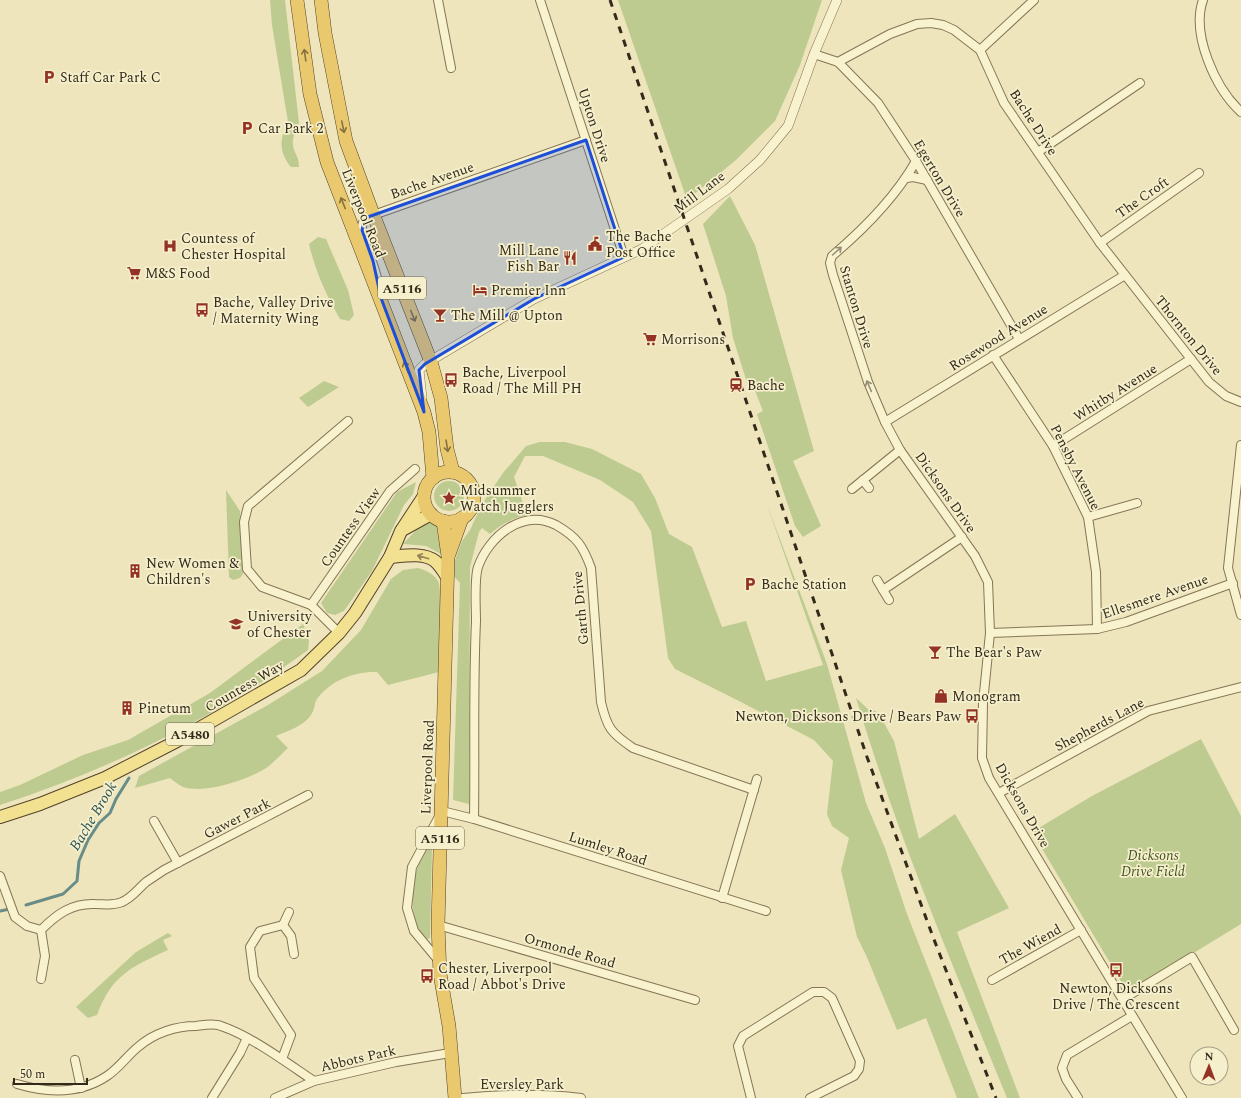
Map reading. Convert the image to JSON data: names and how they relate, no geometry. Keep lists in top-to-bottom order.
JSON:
{
  "streets": {
    "highway": ["Liverpool Road", "A5116"],
    "main road": ["Countess Way", "A5480"],
    "street": [
      "Bache Drive",
      "Upton Drive",
      "Egerton Drive",
      "Bache Avenue",
      "Mill Lane",
      "The Croft",
      "Stanton Drive",
      "Thornton Drive",
      "Rosewood Avenue",
      "Whitby Avenue",
      "Pensby Avenue",
      "Dicksons Drive",
      "Countess View",
      "Ellesmere Avenue",
      "Garth Drive",
      "Shepherds Lane",
      "Gawer Park",
      "Lumley Road",
      "The Wiend",
      "Ormonde Road",
      "Abbots Park",
      "Eversley Park"
    ]
  },
  "crossings": [
    ["Bache Drive", "Egerton Drive"],
    ["Bache Drive", "The Croft"],
    ["Bache Drive", "Thornton Drive"],
    ["Bache Drive", "Rosewood Avenue"],
    ["Upton Drive", "Bache Avenue"],
    ["Upton Drive", "Mill Lane"],
    ["Egerton Drive", "Mill Lane"],
    ["Egerton Drive", "Stanton Drive"],
    ["Egerton Drive", "Rosewood Avenue"],
    ["Bache Avenue", "Liverpool Road"],
    ["Mill Lane", "Liverpool Road"],
    ["Liverpool Road", "A5116"],
    ["Liverpool Road", "Countess Way"],
    ["Liverpool Road", "Lumley Road"],
    ["Liverpool Road", "Ormonde Road"],
    ["Liverpool Road", "Abbots Park"],
    ["A5116", "Countess Way"],
    ["Stanton Drive", "Rosewood Avenue"],
    ["Stanton Drive", "Dicksons Drive"],
    ["Thornton Drive", "Rosewood Avenue"],
    ["Thornton Drive", "Whitby Avenue"],
    ["Rosewood Avenue", "Pensby Avenue"],
    ["Rosewood Avenue", "Dicksons Drive"],
    ["Whitby Avenue", "Pensby Avenue"],
    ["Pensby Avenue", "Ellesmere Avenue"],
    ["Dicksons Drive", "Ellesmere Avenue"],
    ["Dicksons Drive", "Shepherds Lane"],
    ["Dicksons Drive", "The Wiend"],
    ["Garth Drive", "Lumley Road"]
  ],
  "one_way": ["Stanton Drive"],
  "water": ["Bache Brook"],
  "parks": ["Dicksons Drive Field"],
  "places": {
    "parking": ["Staff Car Park C", "Car Park 2", "Bache Station"],
    "public building": ["The Bache Post Office"],
    "hospital": ["Countess of Chester Hospital"],
    "restaurant": ["Mill Lane Fish Bar"],
    "supermarket": ["M&S Food", "Morrisons"],
    "hotel": ["Premier Inn"],
    "bus stop": [
      "Bache, Valley Drive / Maternity Wing",
      "Bache, Liverpool Road / The Mill PH",
      "Newton, Dicksons Drive / Bears Paw",
      "Newton, Dicksons Drive / The Crescent",
      "Chester, Liverpool Road / Abbot's Drive"
    ],
    "bar": ["The Mill @ Upton", "The Bear's Paw"],
    "station": ["Bache"],
    "place": ["Midsummer Watch Jugglers"],
    "building": ["New Women & Children's", "Pinetum"],
    "school or university": ["University of Chester"],
    "shop": ["Monogram"]
  },
  "scale_bar": "50 m",
  "north": "top"
}
